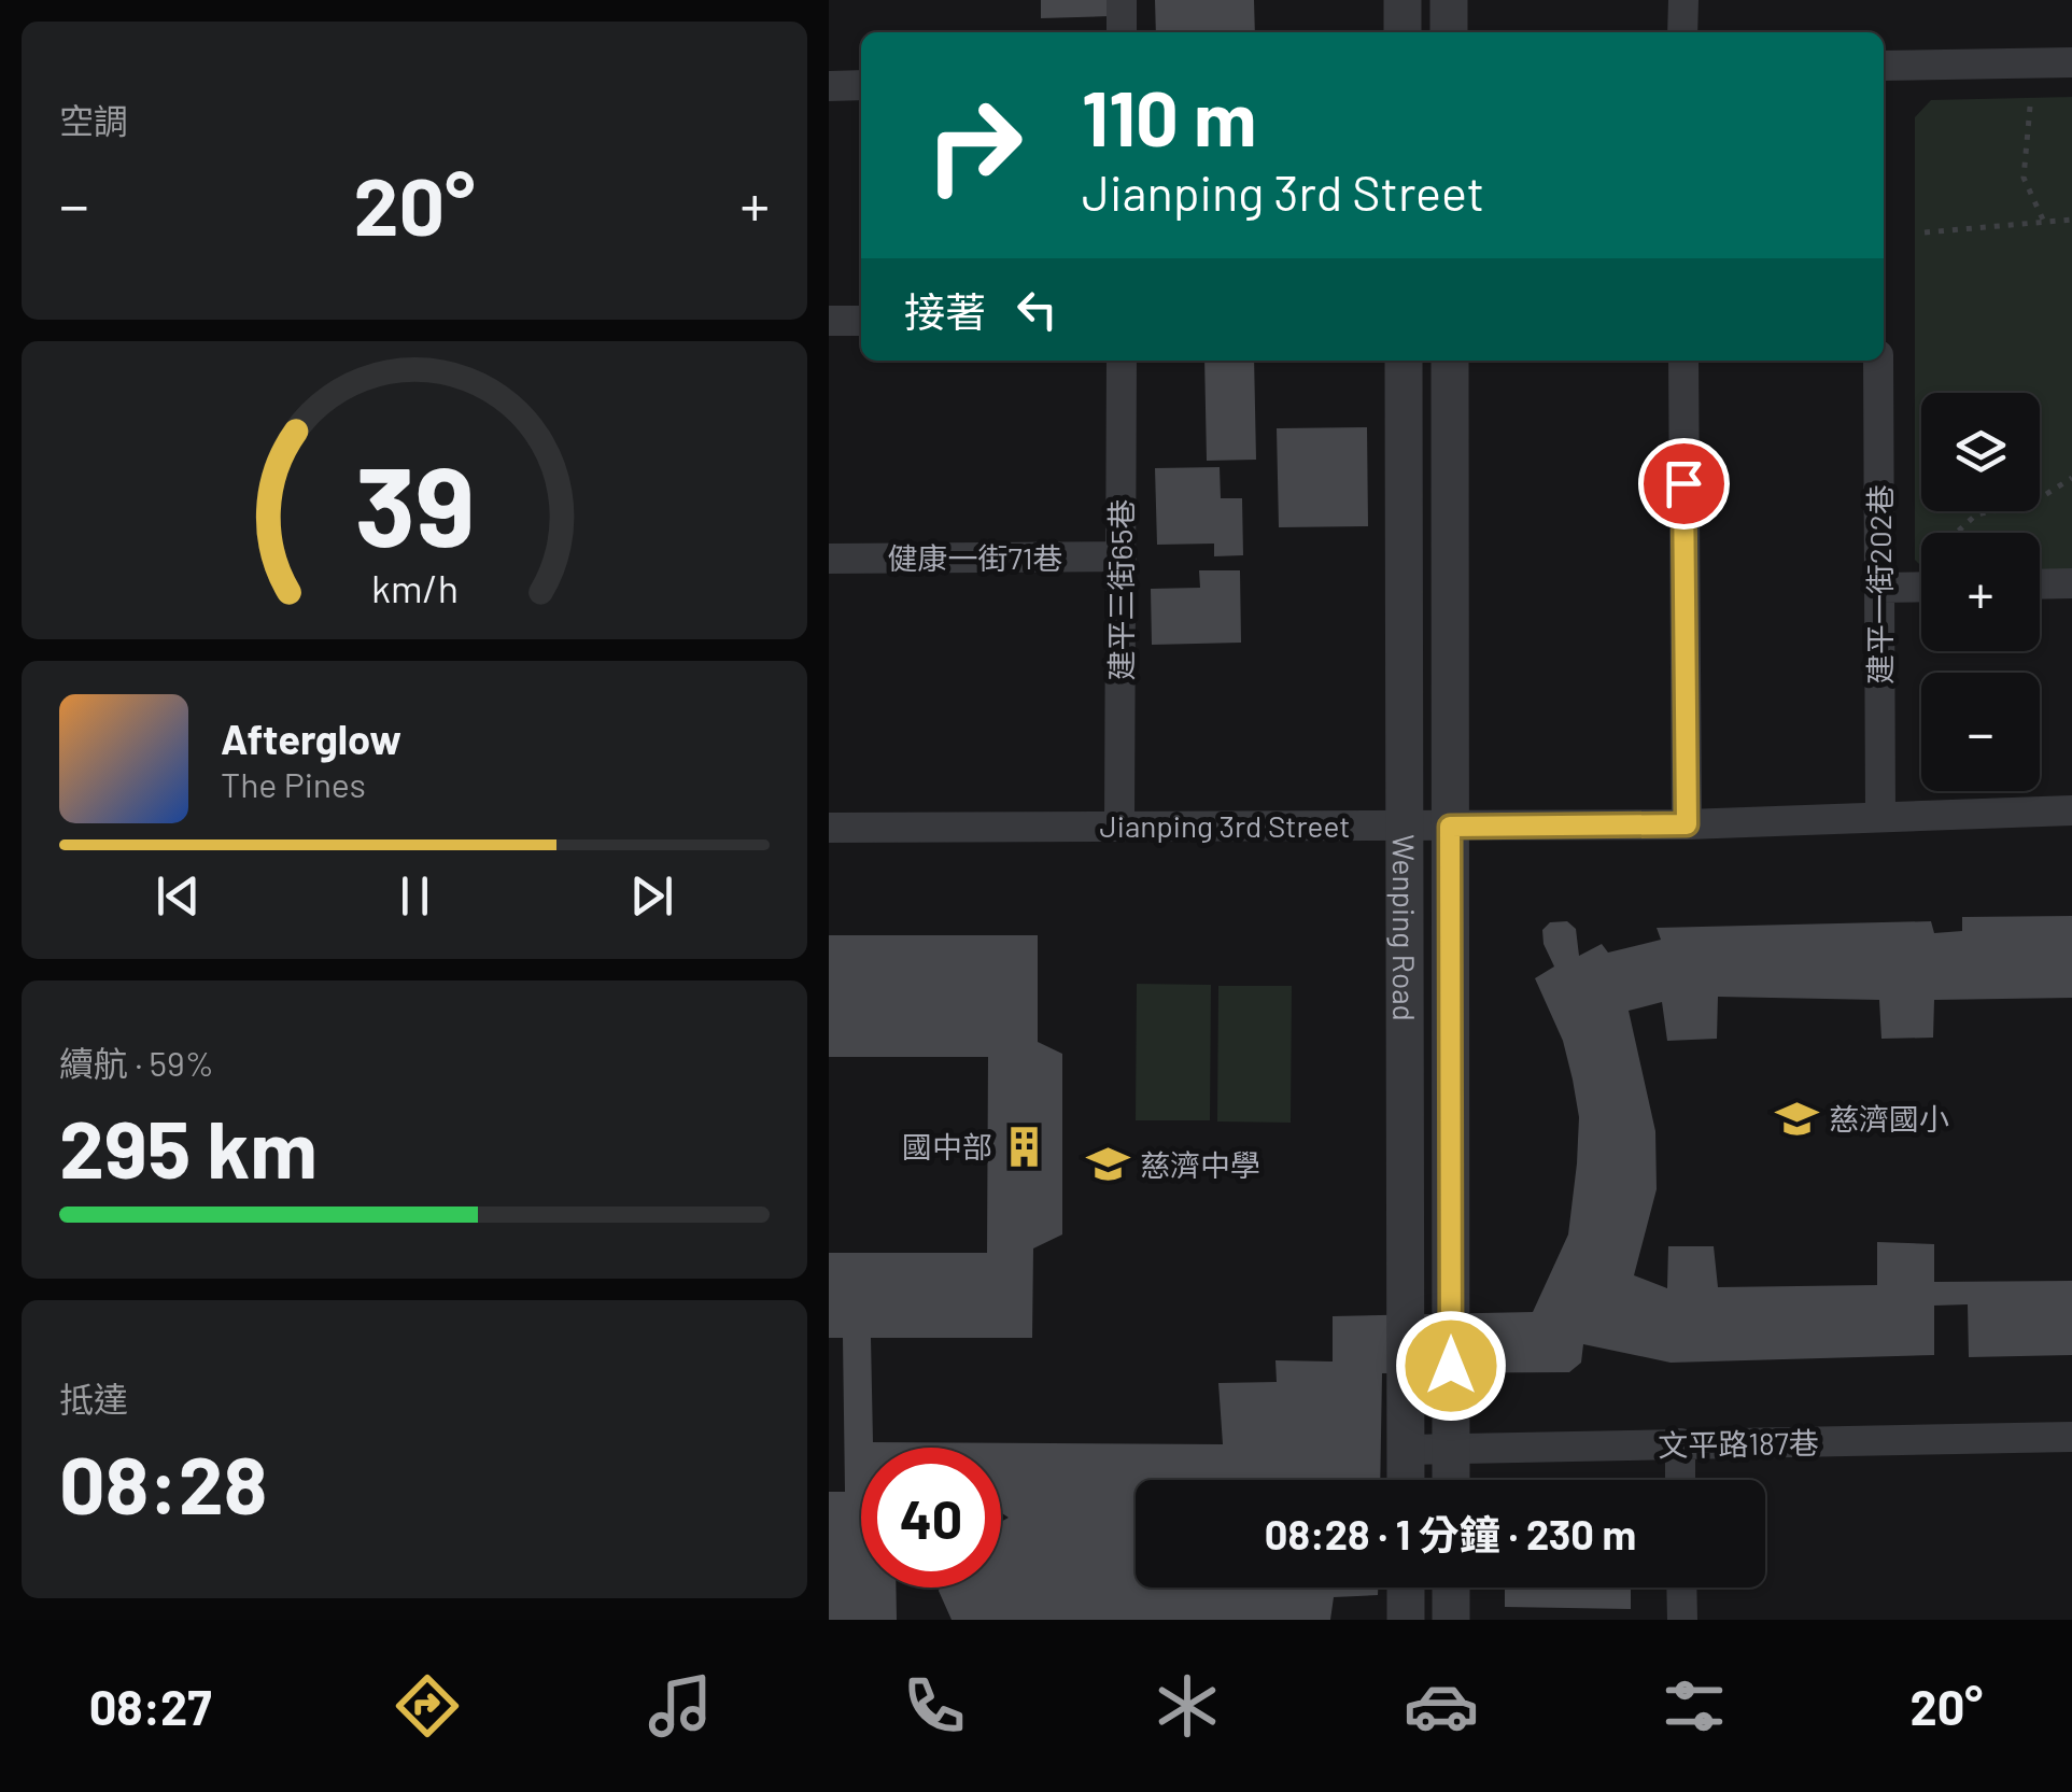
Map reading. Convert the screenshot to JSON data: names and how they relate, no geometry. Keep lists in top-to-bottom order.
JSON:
{
  "streets": {
    "street": [
      "健康一街71巷",
      "建平一街202巷",
      "建平三街65巷",
      "Jianping 3rd Street",
      "Wenping Road",
      "文平路187巷"
    ]
  },
  "crossings": [
    ["健康一街71巷", "建平三街65巷"],
    ["建平一街202巷", "Jianping 3rd Street"],
    ["建平三街65巷", "Jianping 3rd Street"],
    ["Jianping 3rd Street", "Wenping Road"],
    ["Wenping Road", "文平路187巷"]
  ],
  "places": {
    "school or university": ["慈濟國小", "慈濟中學"],
    "building": ["國中部"]
  },
  "page": {
    "tile": [
      "空調",
      ["續航 · 59%", "295 km"],
      ["抵達", "08:28"]
    ],
    "turn": ["110 m", "Jianping 3rd Street"],
    "heat": ["−", "20°", "+"],
    "then": "接著",
    "map_buttons": ["+", "−"],
    "song": ["Afterglow", "The Pines"],
    "limit": "40",
    "trip": "08:28 · 1 分鐘 · 230 m",
    "tabs": ["08:27", "20°"],
    "gauge": ["39", "km/h"]
  }
}
